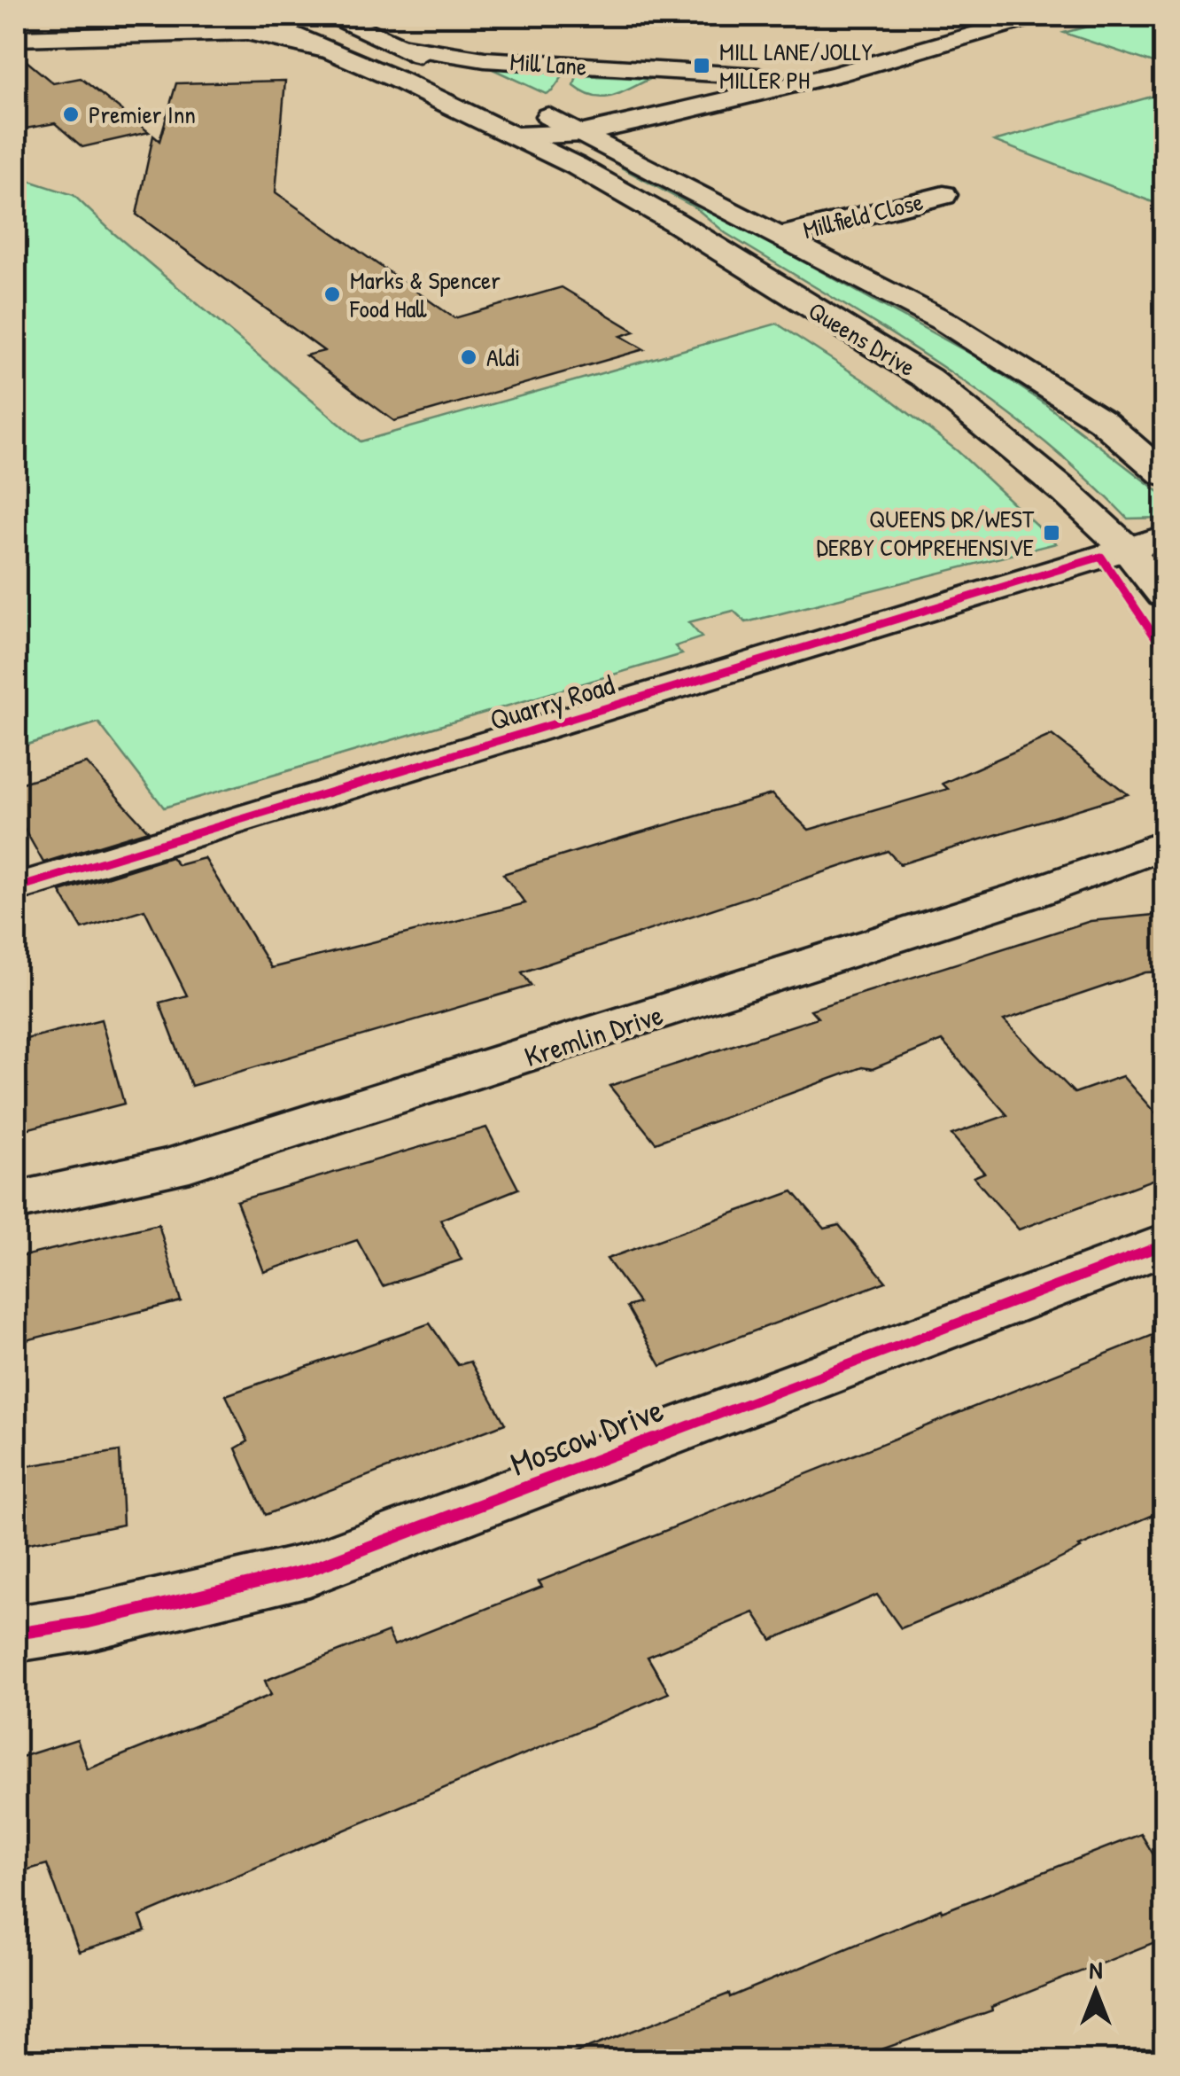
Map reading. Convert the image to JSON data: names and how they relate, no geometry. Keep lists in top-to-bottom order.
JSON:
{
  "streets": {
    "main road": [
      "Mill Lane",
      "Millfield Close",
      "Queens Drive",
      "Quarry Road",
      "Kremlin Drive",
      "Moscow Drive"
    ]
  },
  "crossings": [
    ["Mill Lane", "Queens Drive"],
    ["Millfield Close", "Queens Drive"],
    ["Queens Drive", "Quarry Road"]
  ],
  "places": {
    "transit": ["MILL LANE/JOLLY MILLER PH", "QUEENS DR/WEST DERBY COMPREHENSIVE"],
    "other": ["Premier Inn", "Marks & Spencer Food Hall", "Aldi"]
  },
  "north": "top"
}
